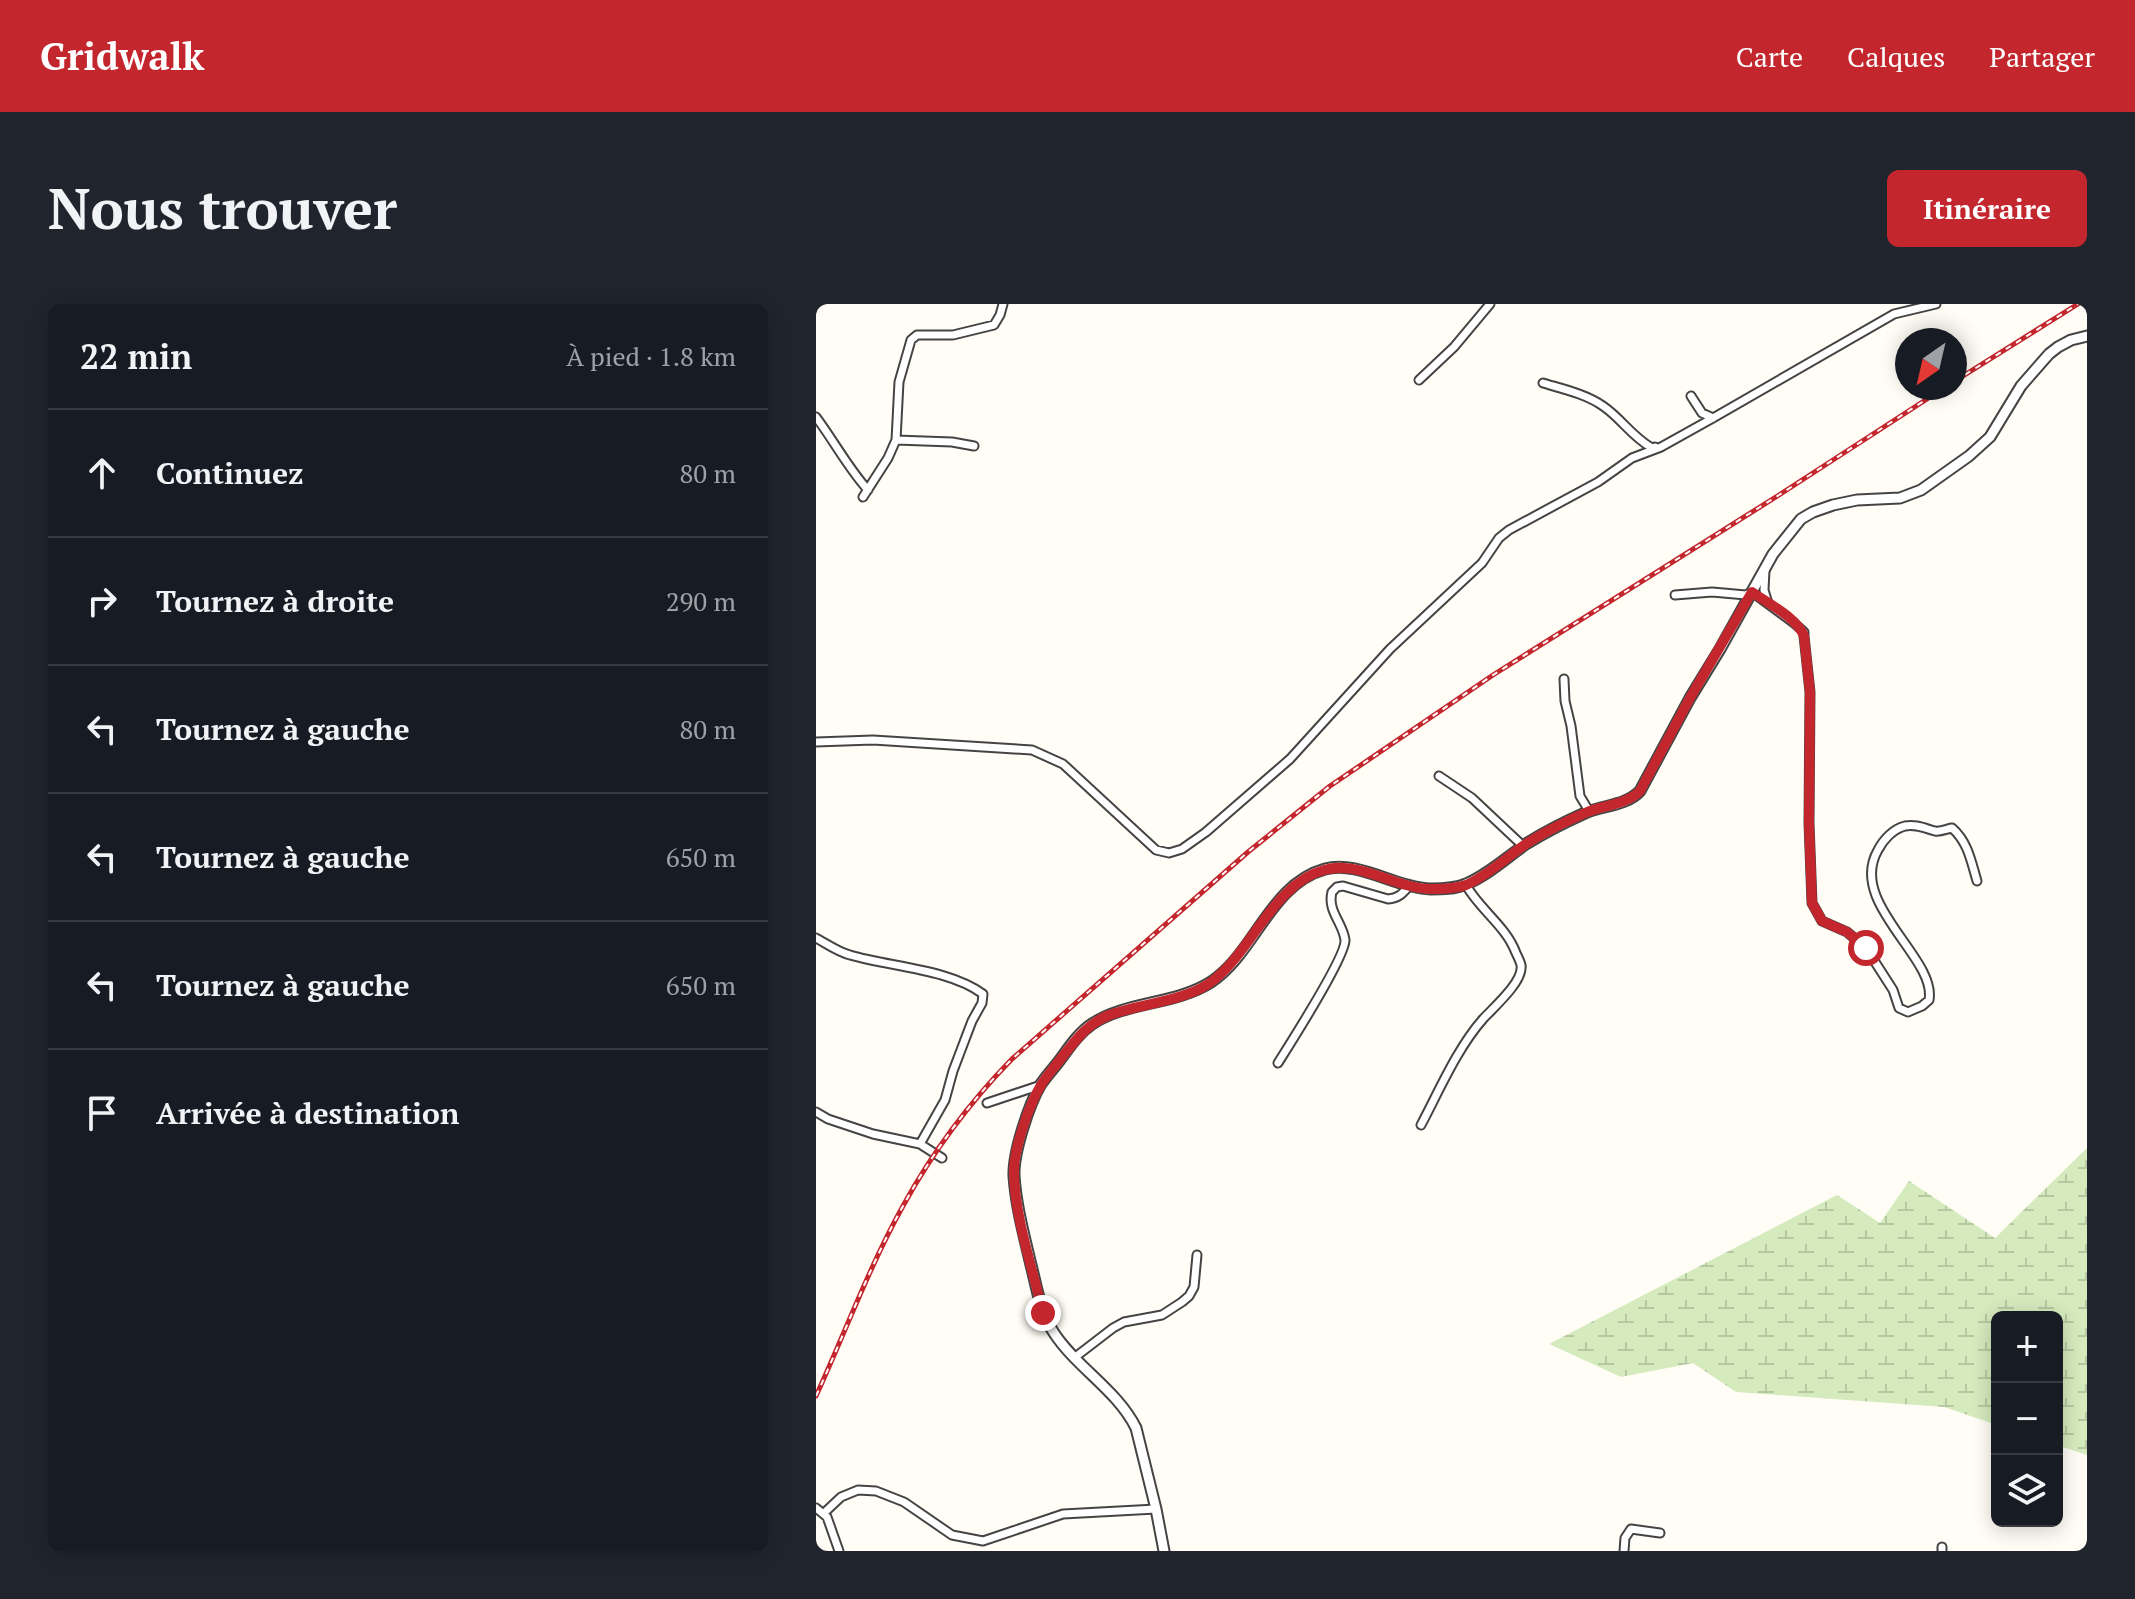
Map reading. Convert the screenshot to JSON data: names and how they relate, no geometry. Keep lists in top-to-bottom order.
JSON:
{
  "north": "bottom left",
  "page": {
    "header": "Gridwalk",
    "nav": ["Carte", "Calques", "Partager"],
    "buttons": "Itinéraire",
    "title": "Nous trouver",
    "heading": ["22 min", "À pied · 1.8 km"],
    "list": [
      ["Continuez", "80 m"],
      ["Tournez à droite", "290 m"],
      ["Tournez à gauche", "80 m"],
      ["Tournez à gauche", "650 m"],
      ["Tournez à gauche", "650 m"],
      "Arrivée à destination"
    ],
    "map_buttons": ["+", "−"]
  }
}
